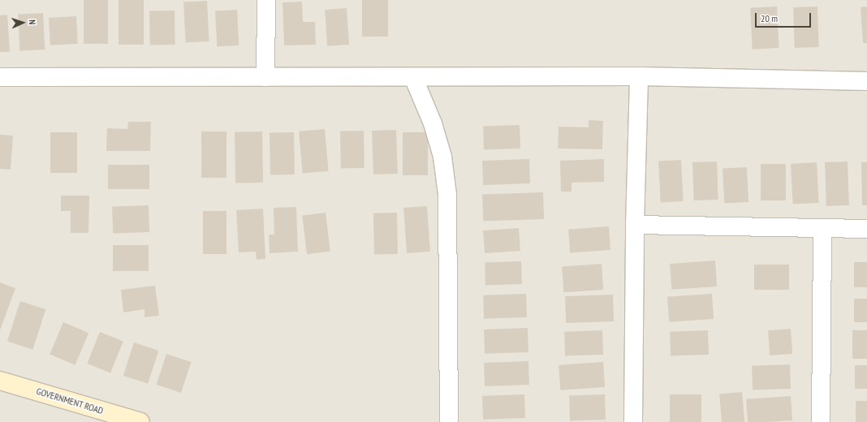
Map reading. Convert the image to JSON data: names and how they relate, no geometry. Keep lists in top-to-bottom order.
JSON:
{
  "streets": {
    "street": ["GOVERNMENT ROAD"]
  },
  "scale_bar": "20 m",
  "north": "right"
}
